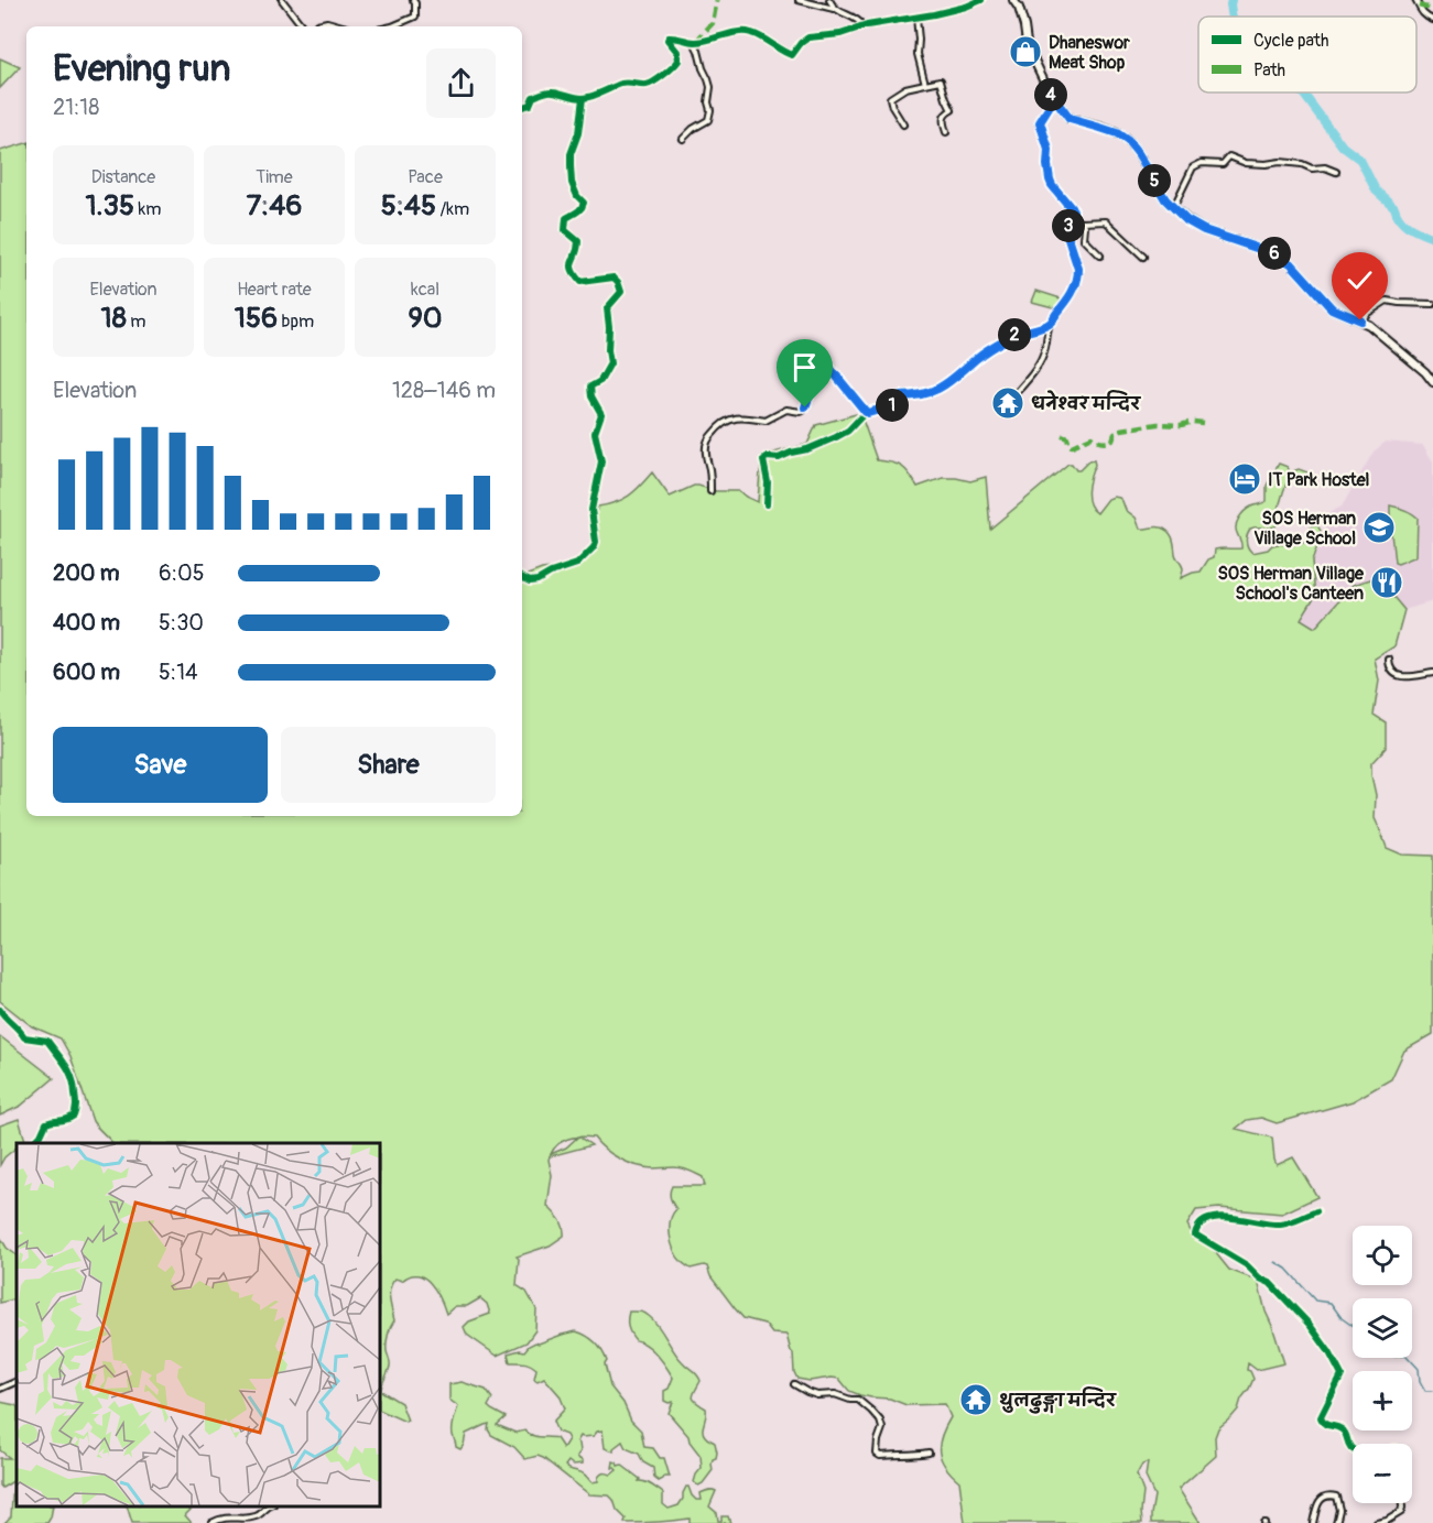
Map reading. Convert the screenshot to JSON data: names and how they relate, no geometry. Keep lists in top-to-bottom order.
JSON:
{
  "places": {
    "shop": ["Dhaneswor Meat Shop"],
    "temple": ["धनेश्वर मन्दिर", "थुलढुङ्गा मन्दिर"],
    "hotel": ["IT Park Hostel"],
    "school or university": ["SOS Herman Village School"],
    "restaurant": ["SOS Herman Village School's Canteen"]
  },
  "legend": ["Cycle path", "Path"],
  "page": {
    "heading": ["Evening run", "21:18"],
    "pins": [
      "4",
      "5",
      "3",
      "6",
      "2",
      "1"
    ],
    "stats": [
      ["Distance", "1.35 km"],
      ["Time", "7:46"],
      ["Pace", "5:45 /km"],
      ["Elevation", "18 m"],
      ["Heart rate", "156 bpm"],
      ["kcal", "90"]
    ],
    "chart": ["Elevation", "128–146 m"],
    "list": [
      {
        "name": "200 m",
        "note": "6:05"
      },
      {
        "name": "400 m",
        "note": "5:30"
      },
      {
        "name": "600 m",
        "note": "5:14"
      }
    ],
    "buttons": ["Save", "Share"],
    "map_buttons": ["+", "−"]
  }
}
